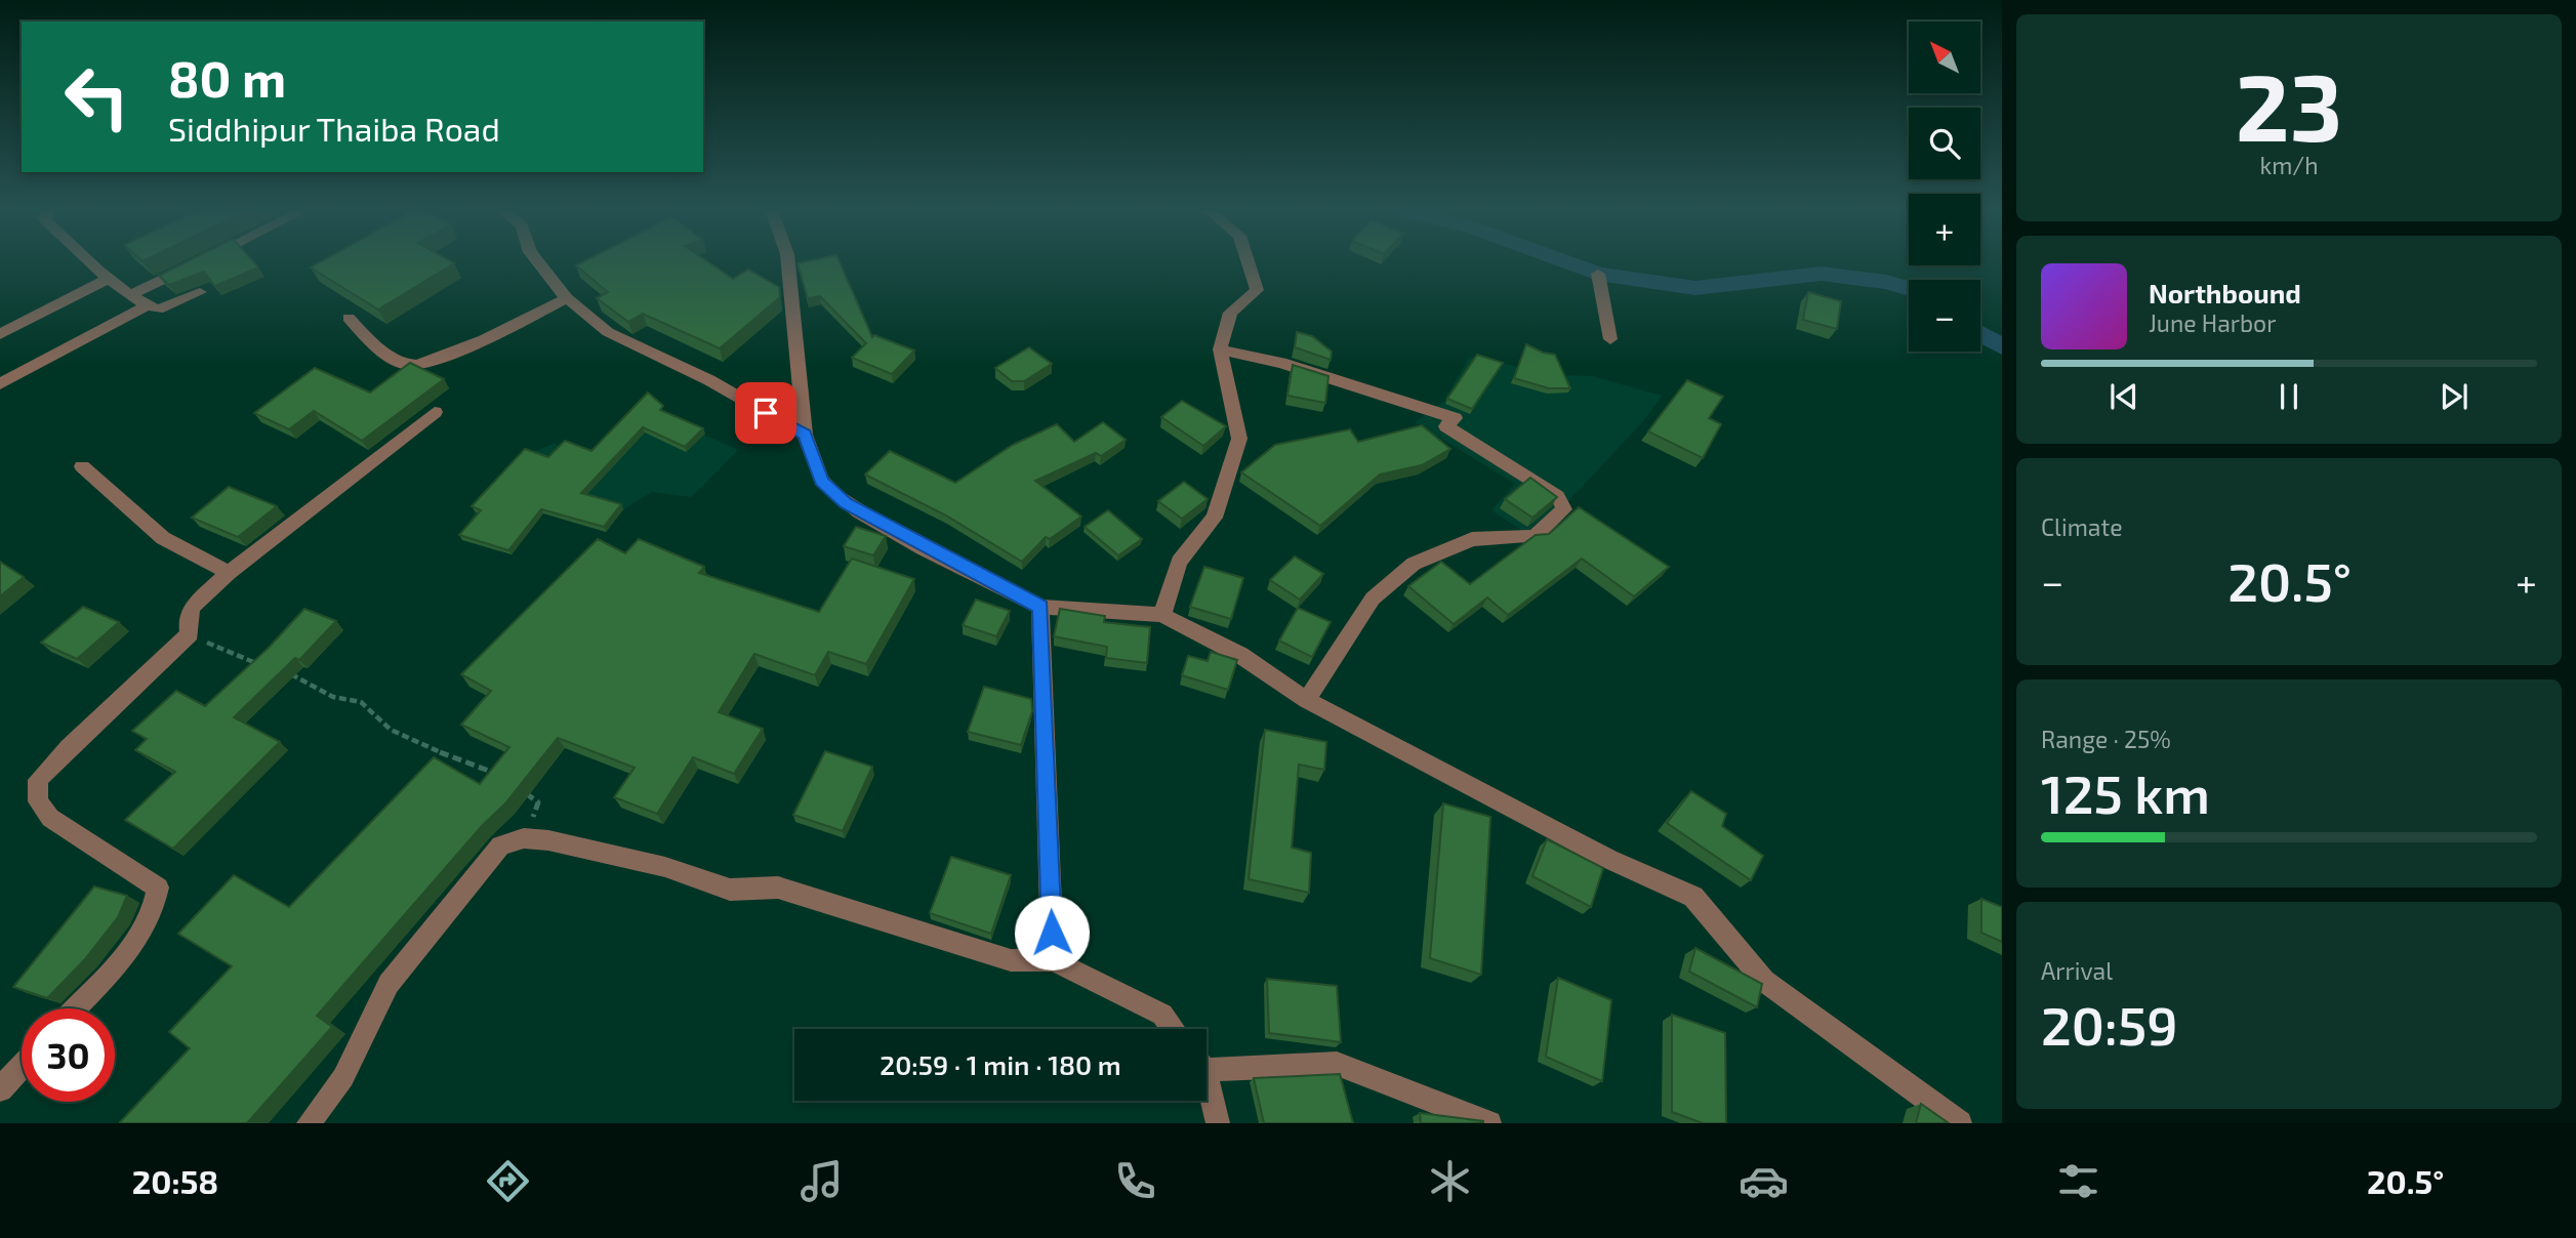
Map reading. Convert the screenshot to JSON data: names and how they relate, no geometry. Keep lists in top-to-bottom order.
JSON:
{
  "north": "top left",
  "page": {
    "tile": [
      ["23", "km/h"],
      "Climate",
      ["Range · 25%", "125 km"],
      ["Arrival", "20:59"]
    ],
    "map_buttons": ["+", "−"],
    "turn": ["80 m", "Siddhipur Thaiba Road"],
    "song": ["Northbound", "June Harbor"],
    "heat": ["−", "20.5°", "+"],
    "limit": "30",
    "trip": "20:59 · 1 min · 180 m",
    "tabs": ["20:58", "20.5°"]
  }
}
